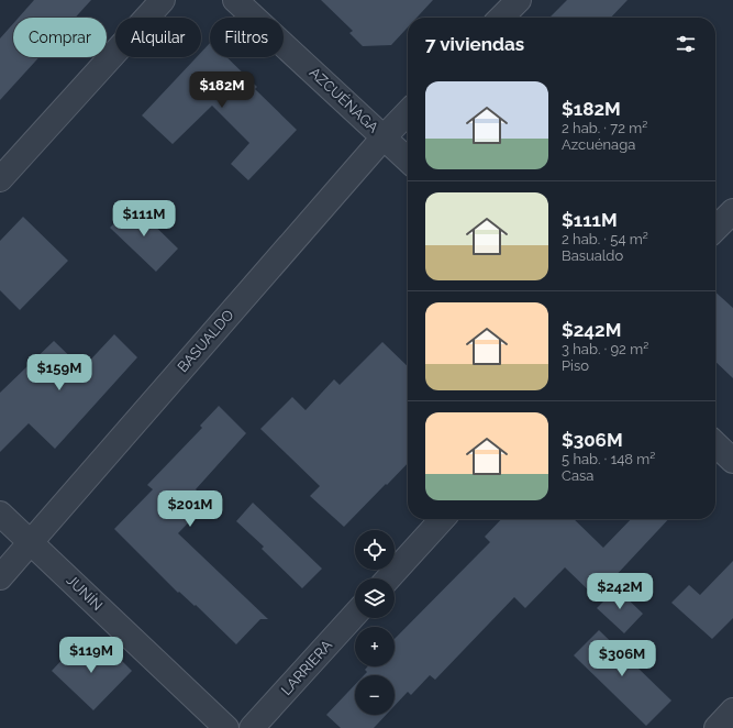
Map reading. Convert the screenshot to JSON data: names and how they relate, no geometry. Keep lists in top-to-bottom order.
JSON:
{
  "streets": {
    "street": [
      "AZCUÉNAGA",
      "BASUALDO",
      "JUNÍN",
      "LARRIERA"
    ]
  },
  "crossings": [
    ["AZCUÉNAGA", "BASUALDO"],
    ["BASUALDO", "JUNÍN"]
  ],
  "page": {
    "chip": ["Comprar", "Alquilar", "Filtros"],
    "heading": "7 viviendas",
    "list": [
      {
        "name": "$182M",
        "note": "2 hab. · 72 m² · Azcuénaga"
      },
      {
        "name": "$111M",
        "note": "2 hab. · 54 m² · Basualdo"
      },
      {
        "name": "$242M",
        "note": "3 hab. · 92 m² · Piso"
      },
      {
        "name": "$306M",
        "note": "5 hab. · 148 m² · Casa"
      }
    ],
    "price": [
      "$182M",
      "$111M",
      "$159M",
      "$201M",
      "$242M",
      "$119M",
      "$306M"
    ],
    "map_buttons": ["+", "−"]
  }
}
